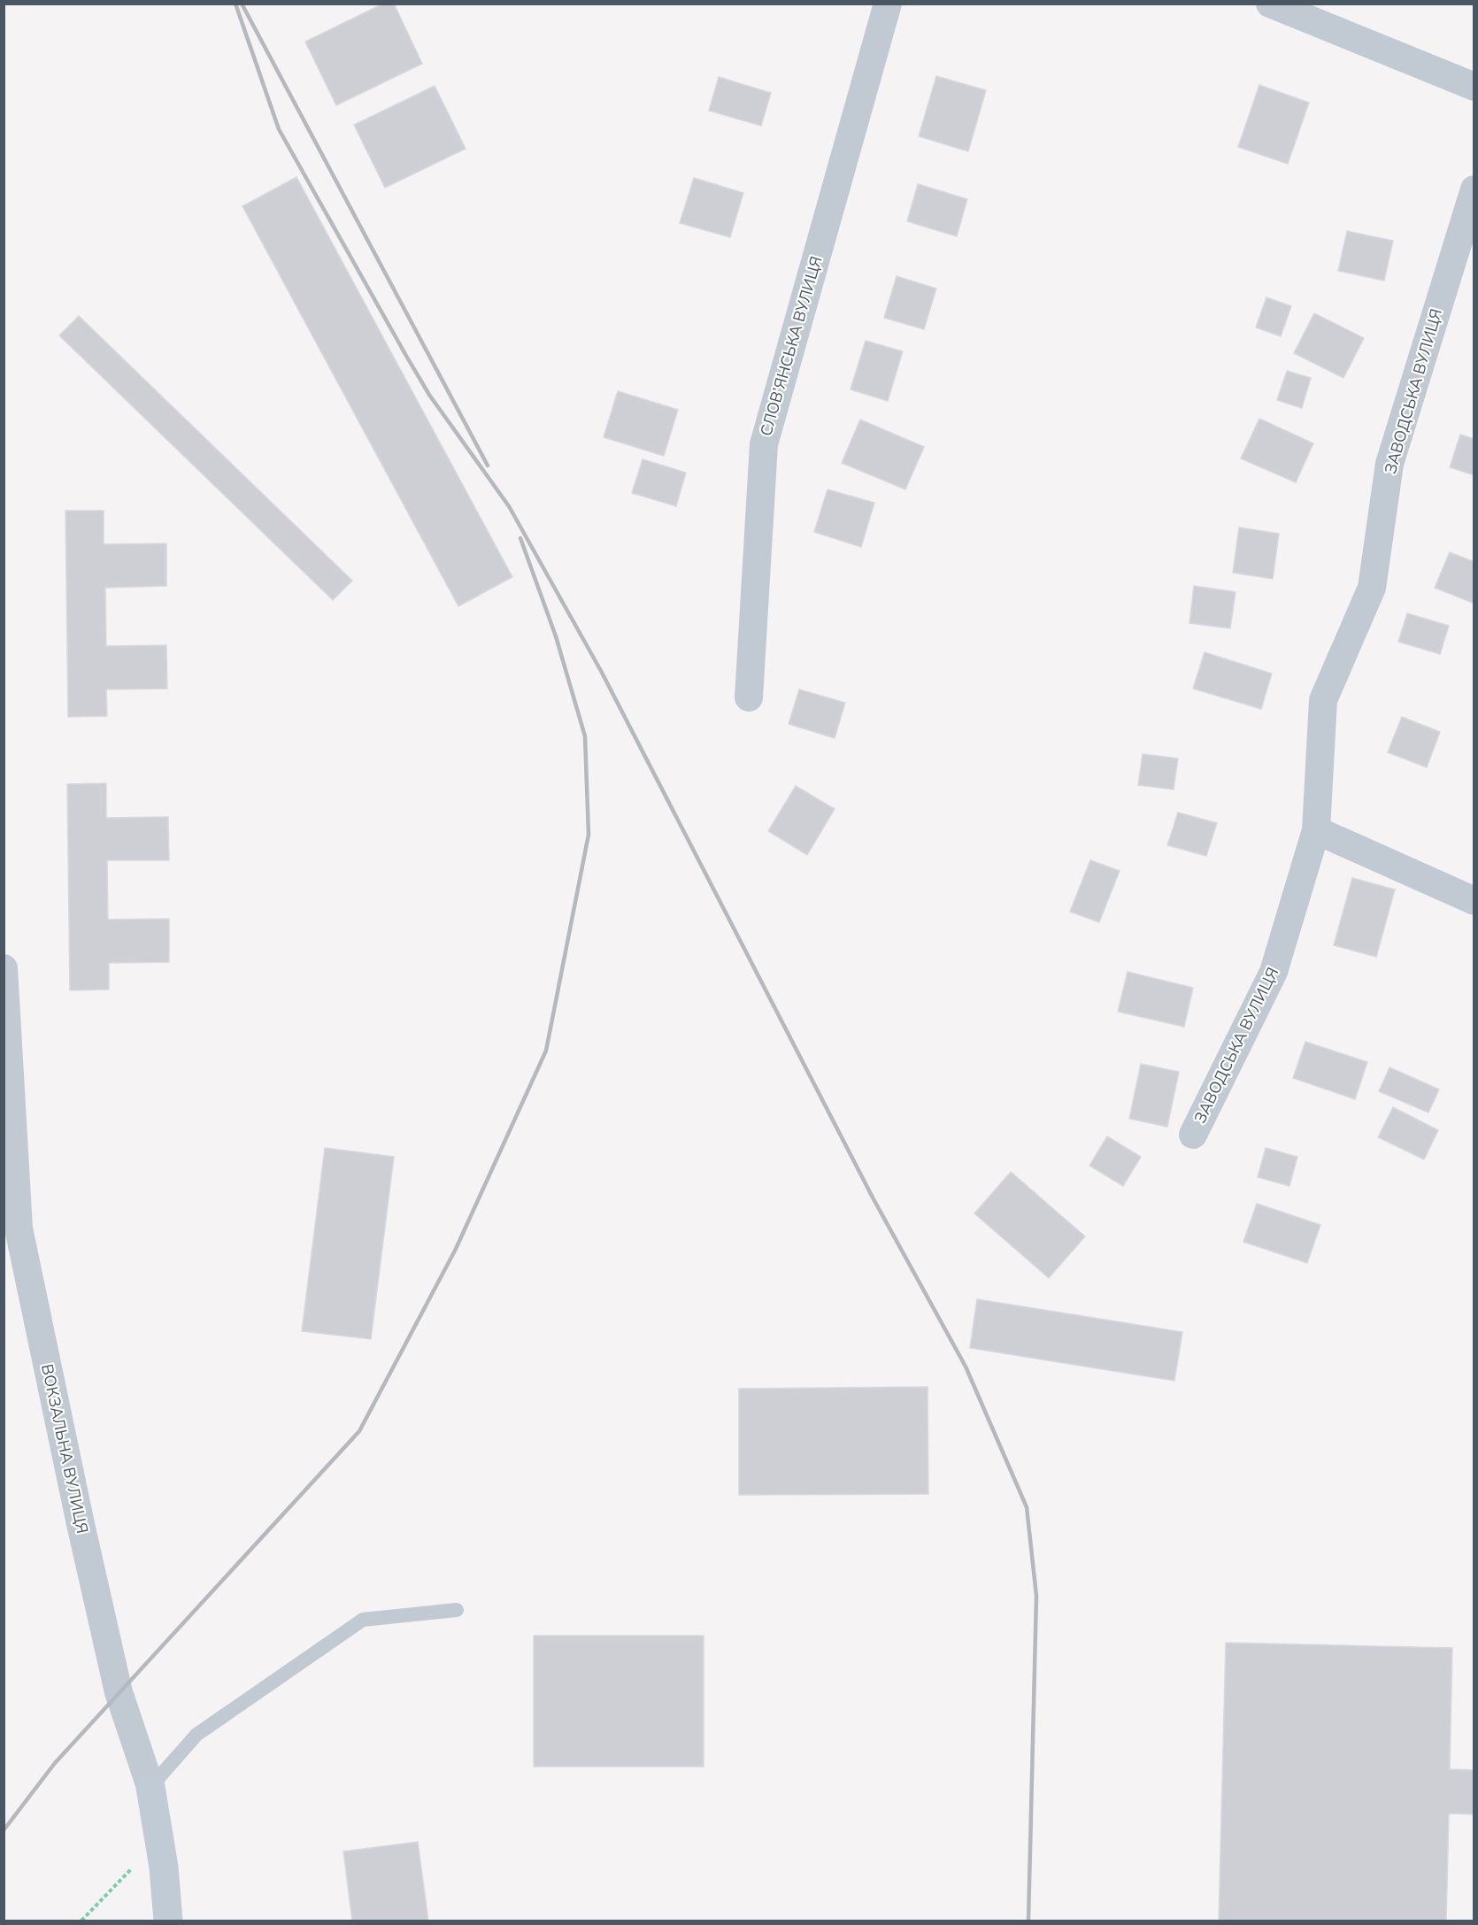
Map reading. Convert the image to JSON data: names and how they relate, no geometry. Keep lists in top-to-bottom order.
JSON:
{
  "streets": {
    "street": ["СЛОВ’ЯНСЬКА ВУЛИЦЯ", "ЗАВОДСЬКА ВУЛИЦЯ", "ВОКЗАЛЬНА ВУЛИЦЯ"]
  }
}
